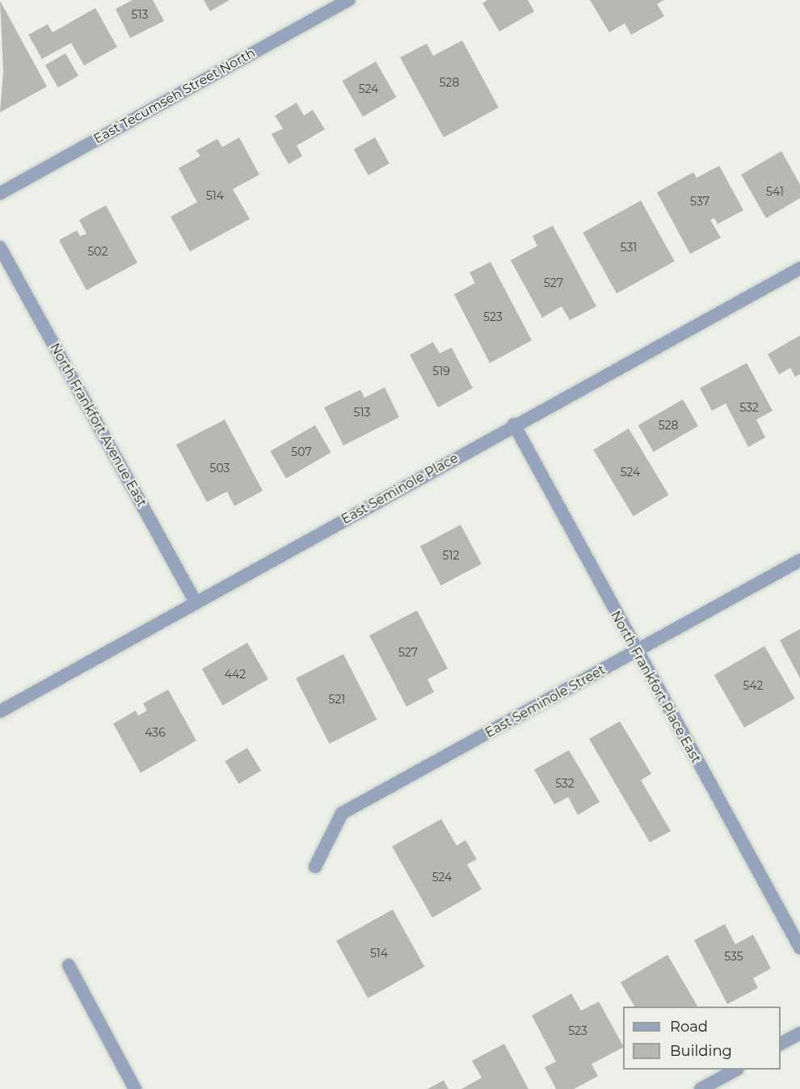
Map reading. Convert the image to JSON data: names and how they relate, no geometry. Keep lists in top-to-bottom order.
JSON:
{
  "streets": {
    "street": [
      "East Tecumseh Street North",
      "North Frankfort Avenue East",
      "East Seminole Place",
      "North Frankfort Place East",
      "East Seminole Street"
    ]
  },
  "crossings": [
    ["North Frankfort Avenue East", "East Seminole Place"],
    ["East Seminole Place", "North Frankfort Place East"],
    ["North Frankfort Place East", "East Seminole Street"]
  ],
  "house_numbers": [
    "513",
    "528",
    "524",
    "541",
    "514",
    "537",
    "531",
    "502",
    "527",
    "523",
    "519",
    "532",
    "513",
    "528",
    "507",
    "503",
    "524",
    "512",
    "527",
    "442",
    "542",
    "521",
    "436",
    "532",
    "524",
    "514",
    "535",
    "523"
  ],
  "legend": ["Road", "Building"]
}
